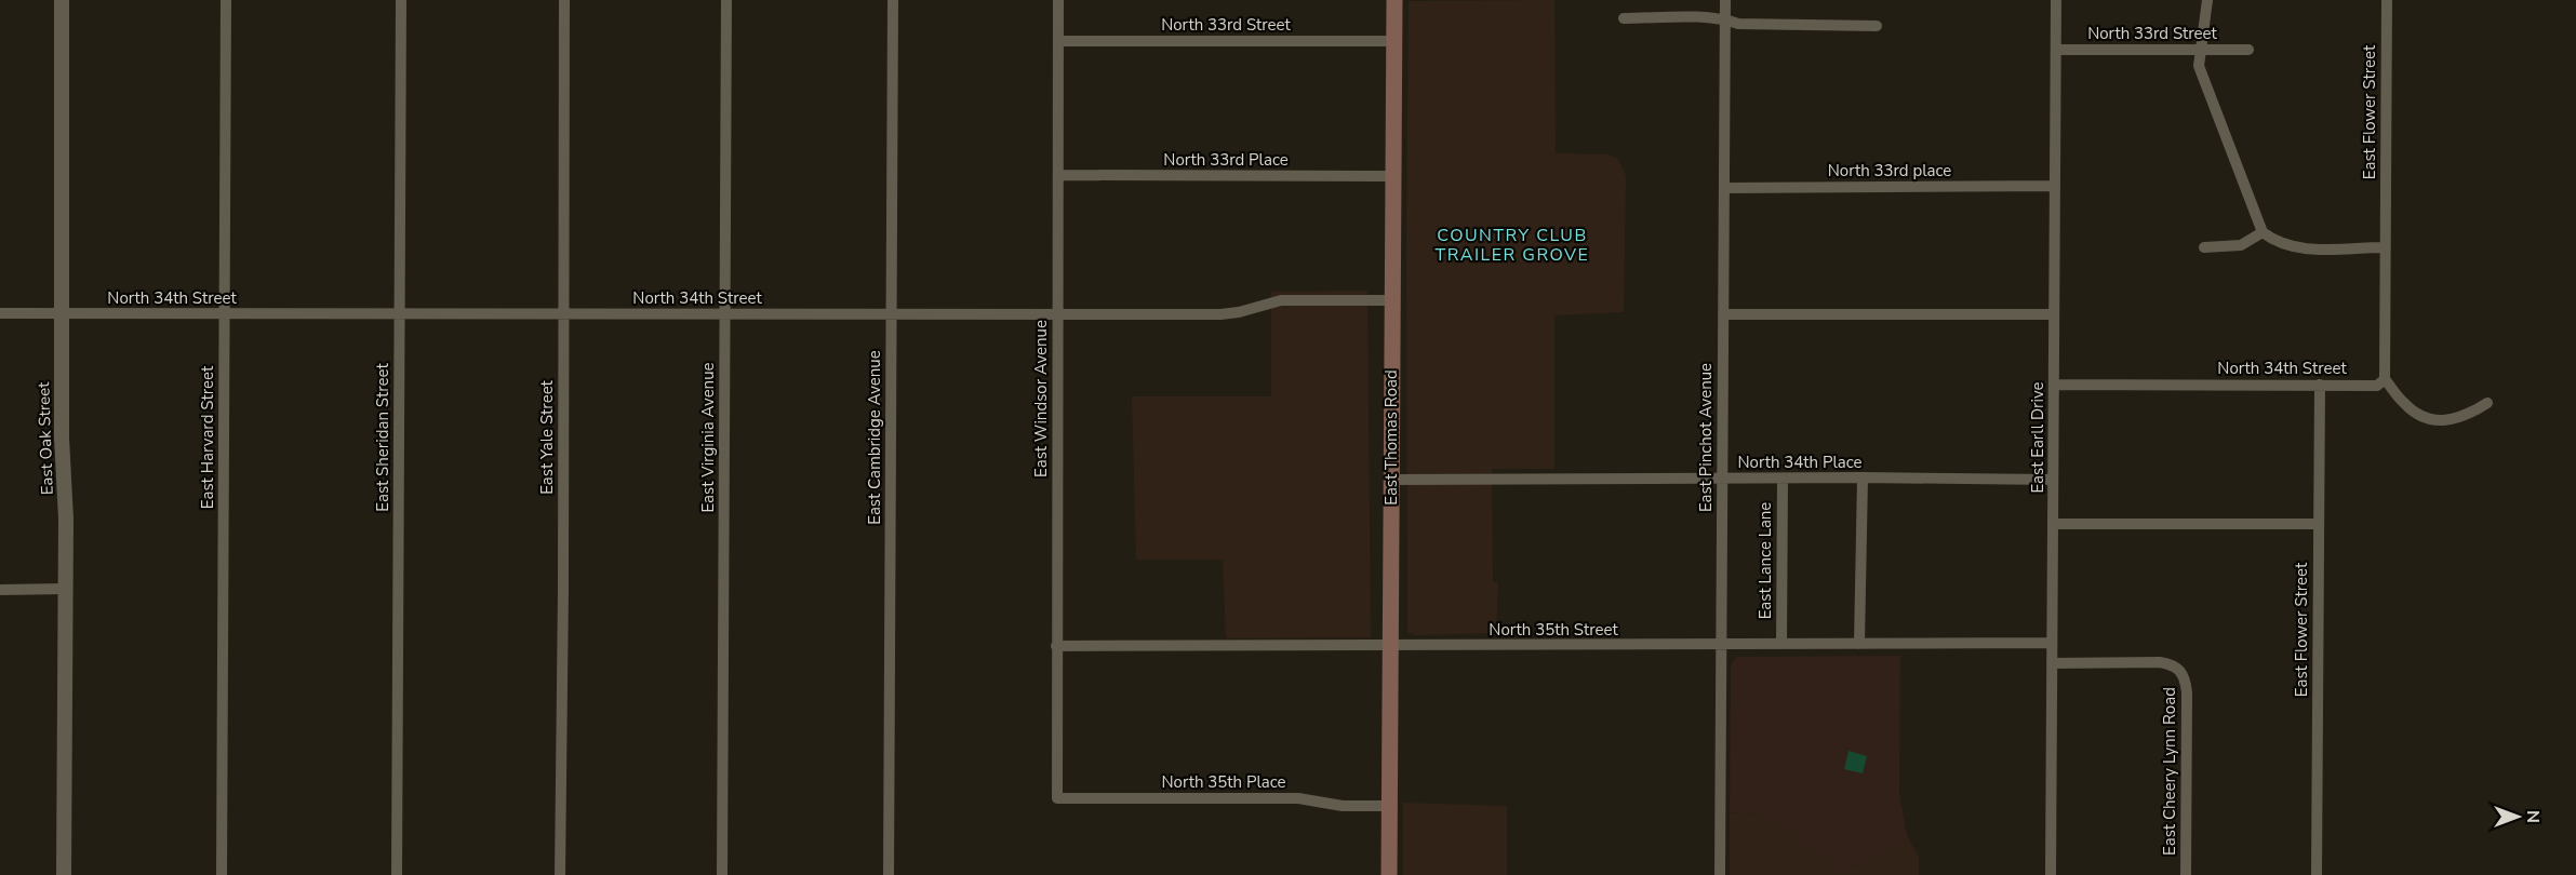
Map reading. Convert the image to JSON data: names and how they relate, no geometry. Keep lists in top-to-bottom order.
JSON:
{
  "streets": {
    "main road": ["East Thomas Road"],
    "street": [
      "North 33rd Street",
      "East Flower Street",
      "North 33rd Place",
      "North 33rd place",
      "North 34th Street",
      "East Windsor Avenue",
      "East Harvard Street",
      "East Sheridan Street",
      "East Yale Street",
      "East Virginia Avenue",
      "East Cambridge Avenue",
      "East Pinchot Avenue",
      "East Earll Drive",
      "East Oak Street",
      "North 34th Place",
      "East Lance Lane",
      "North 35th Street",
      "East Cheery Lynn Road",
      "North 35th Place"
    ]
  },
  "crossings": [
    ["North 33rd Street", "East Windsor Avenue"],
    ["North 33rd Street", "East Thomas Road"],
    ["North 33rd Street", "East Earll Drive"],
    ["East Flower Street", "North 34th Street"],
    ["North 33rd Place", "East Windsor Avenue"],
    ["North 33rd Place", "East Thomas Road"],
    ["North 33rd place", "East Pinchot Avenue"],
    ["North 33rd place", "East Earll Drive"],
    ["North 34th Street", "East Windsor Avenue"],
    ["North 34th Street", "East Harvard Street"],
    ["North 34th Street", "East Sheridan Street"],
    ["North 34th Street", "East Yale Street"],
    ["North 34th Street", "East Virginia Avenue"],
    ["North 34th Street", "East Cambridge Avenue"],
    ["North 34th Street", "East Thomas Road"],
    ["North 34th Street", "East Earll Drive"],
    ["North 34th Street", "East Oak Street"],
    ["East Windsor Avenue", "North 35th Street"],
    ["East Windsor Avenue", "North 35th Place"],
    ["East Thomas Road", "North 34th Place"],
    ["East Thomas Road", "North 35th Street"],
    ["East Thomas Road", "North 35th Place"],
    ["East Pinchot Avenue", "North 34th Place"],
    ["East Pinchot Avenue", "North 35th Street"],
    ["East Earll Drive", "North 34th Place"],
    ["East Earll Drive", "North 35th Street"],
    ["East Earll Drive", "East Cheery Lynn Road"],
    ["North 34th Place", "East Lance Lane"],
    ["East Lance Lane", "North 35th Street"]
  ],
  "districts": ["COUNTRY CLUB TRAILER GROVE"],
  "north": "right"
}
